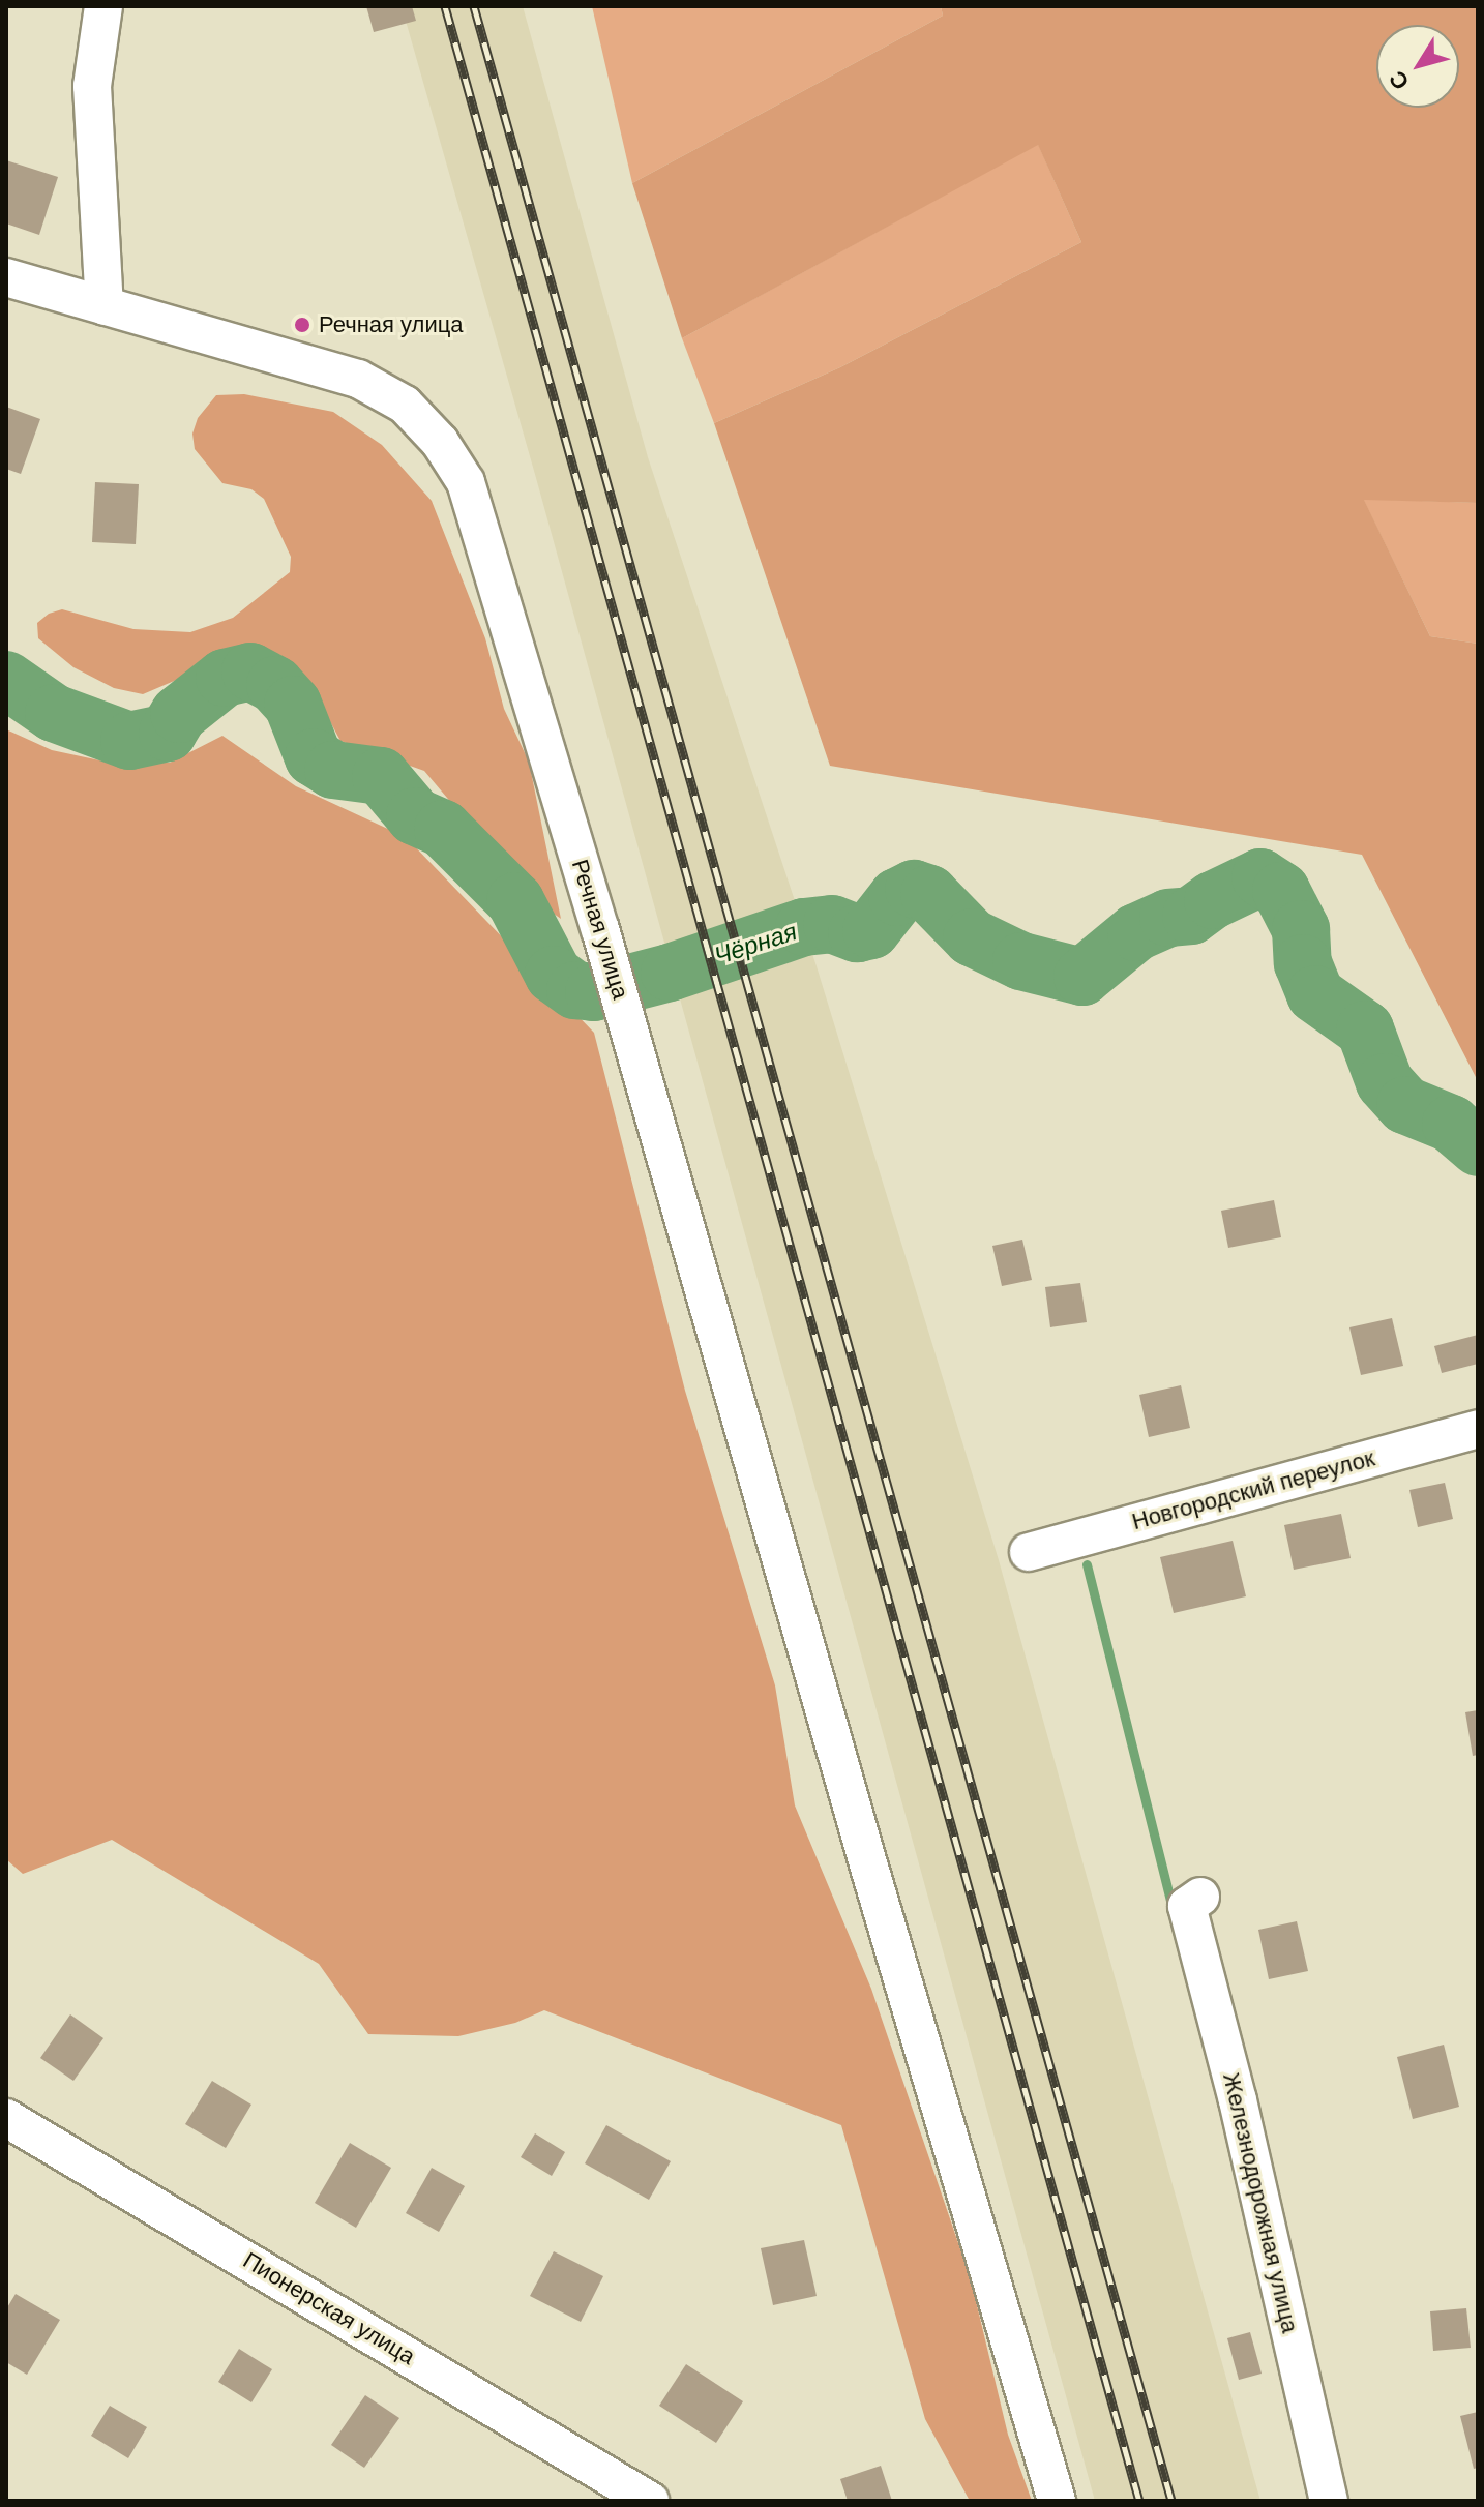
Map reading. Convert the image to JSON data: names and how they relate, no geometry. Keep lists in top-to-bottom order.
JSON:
{
  "streets": {
    "street": [
      "Речная улица",
      "Новгородский переулок",
      "Железнодорожная улица",
      "Пионерская улица"
    ]
  },
  "water": ["Чёрная"],
  "places": ["Речная улица"],
  "north": "bottom left"
}
